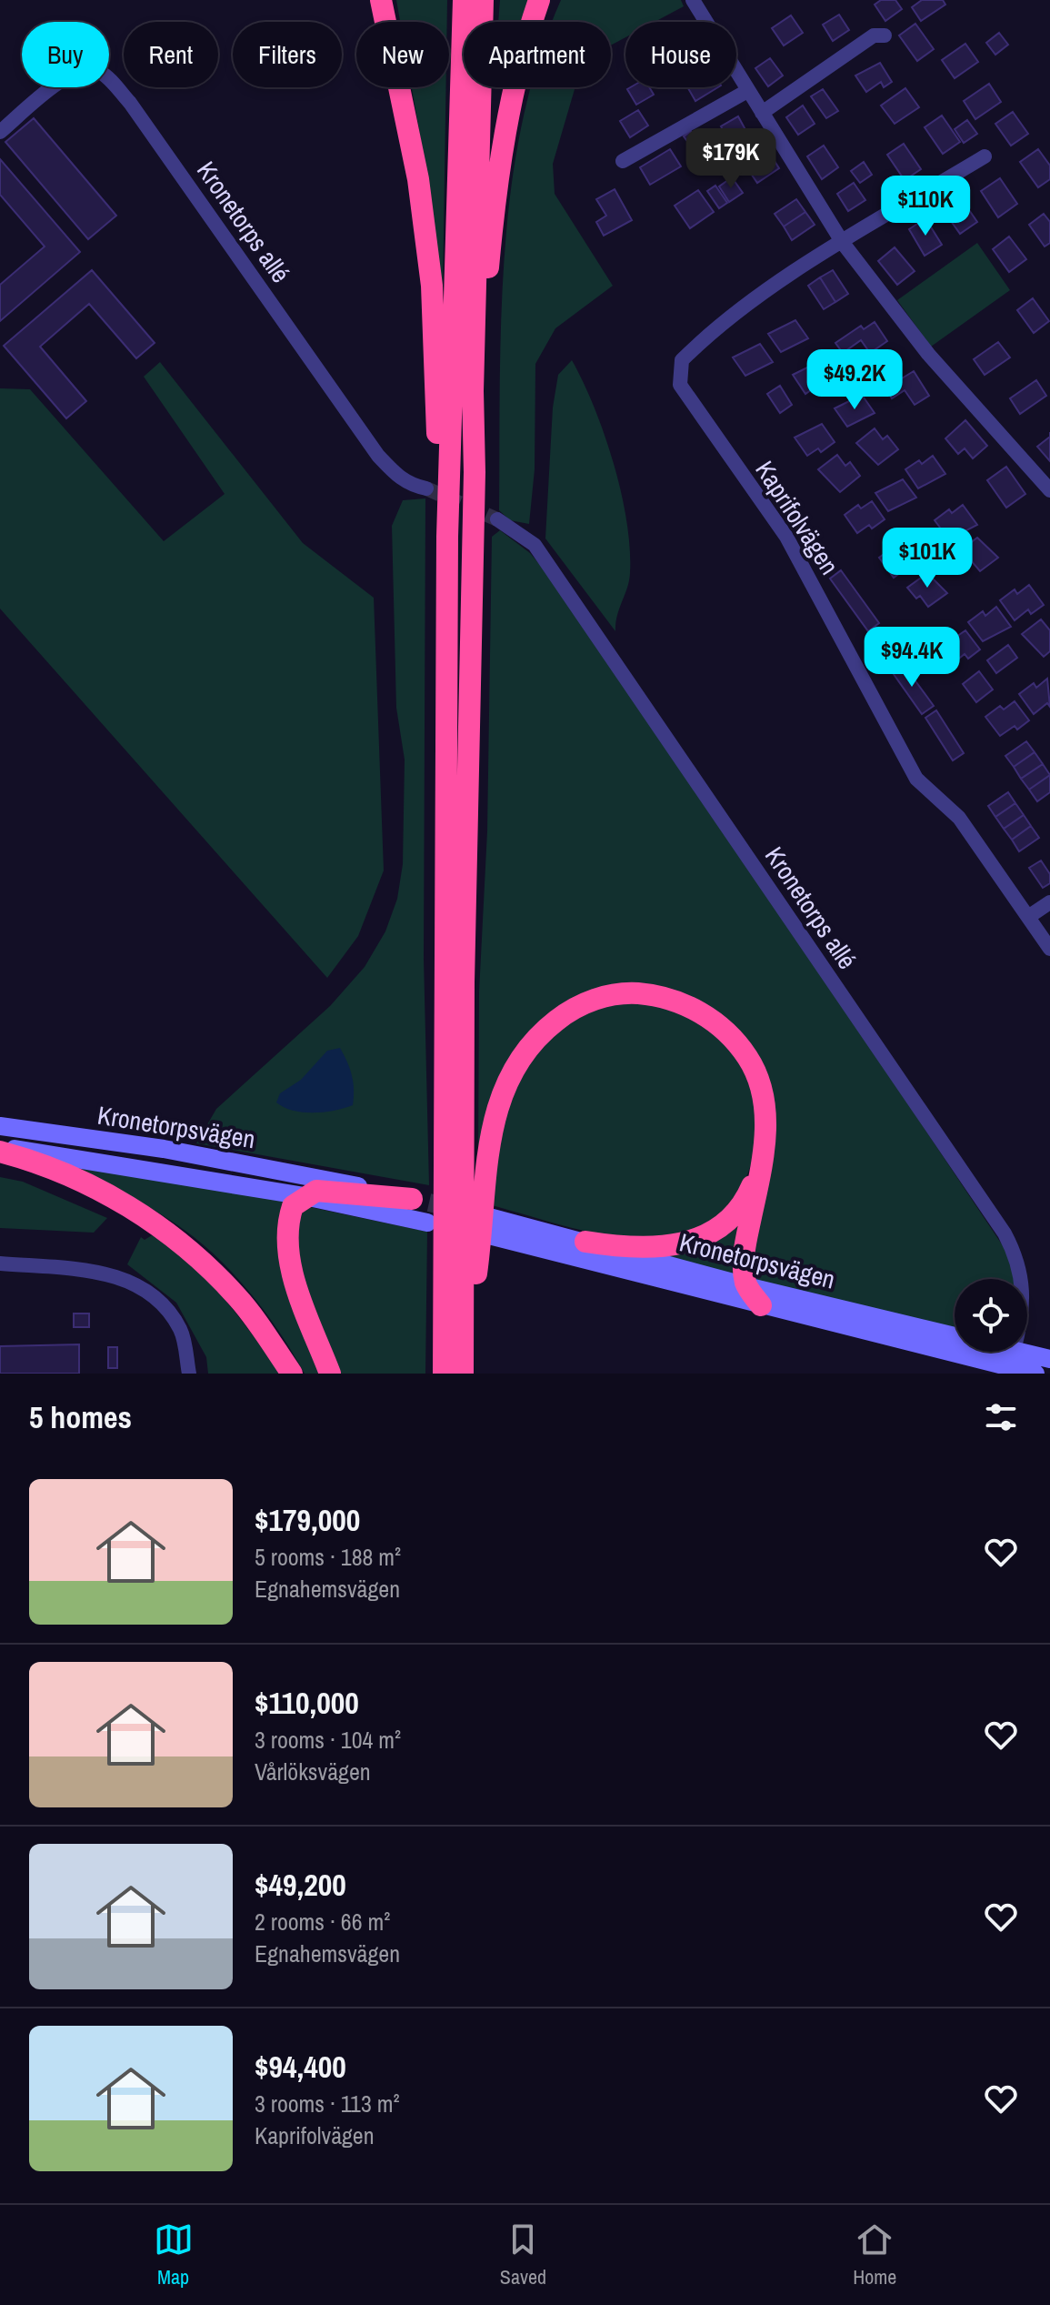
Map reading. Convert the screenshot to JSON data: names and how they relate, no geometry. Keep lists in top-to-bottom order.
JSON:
{
  "streets": {
    "main road": ["Kronetorpsvägen"],
    "street": ["Kronetorps allé", "Kaprifolvägen"]
  },
  "crossings": [
    ["Kronetorps allé", "Kronetorpsvägen"]
  ],
  "page": {
    "chip": [
      "Buy",
      "Rent",
      "Filters",
      "New",
      "Apartment",
      "House"
    ],
    "price": [
      "$179K",
      "$110K",
      "$49.2K",
      "$101K",
      "$94.4K"
    ],
    "heading": "5 homes",
    "list": [
      {
        "name": "$179,000",
        "note": "5 rooms · 188 m² · Egnahemsvägen"
      },
      {
        "name": "$110,000",
        "note": "3 rooms · 104 m² · Vårlöksvägen"
      },
      {
        "name": "$49,200",
        "note": "2 rooms · 66 m² · Egnahemsvägen"
      },
      {
        "name": "$94,400",
        "note": "3 rooms · 113 m² · Kaprifolvägen"
      }
    ],
    "tabs": ["Map", "Saved", "Home"]
  }
}
